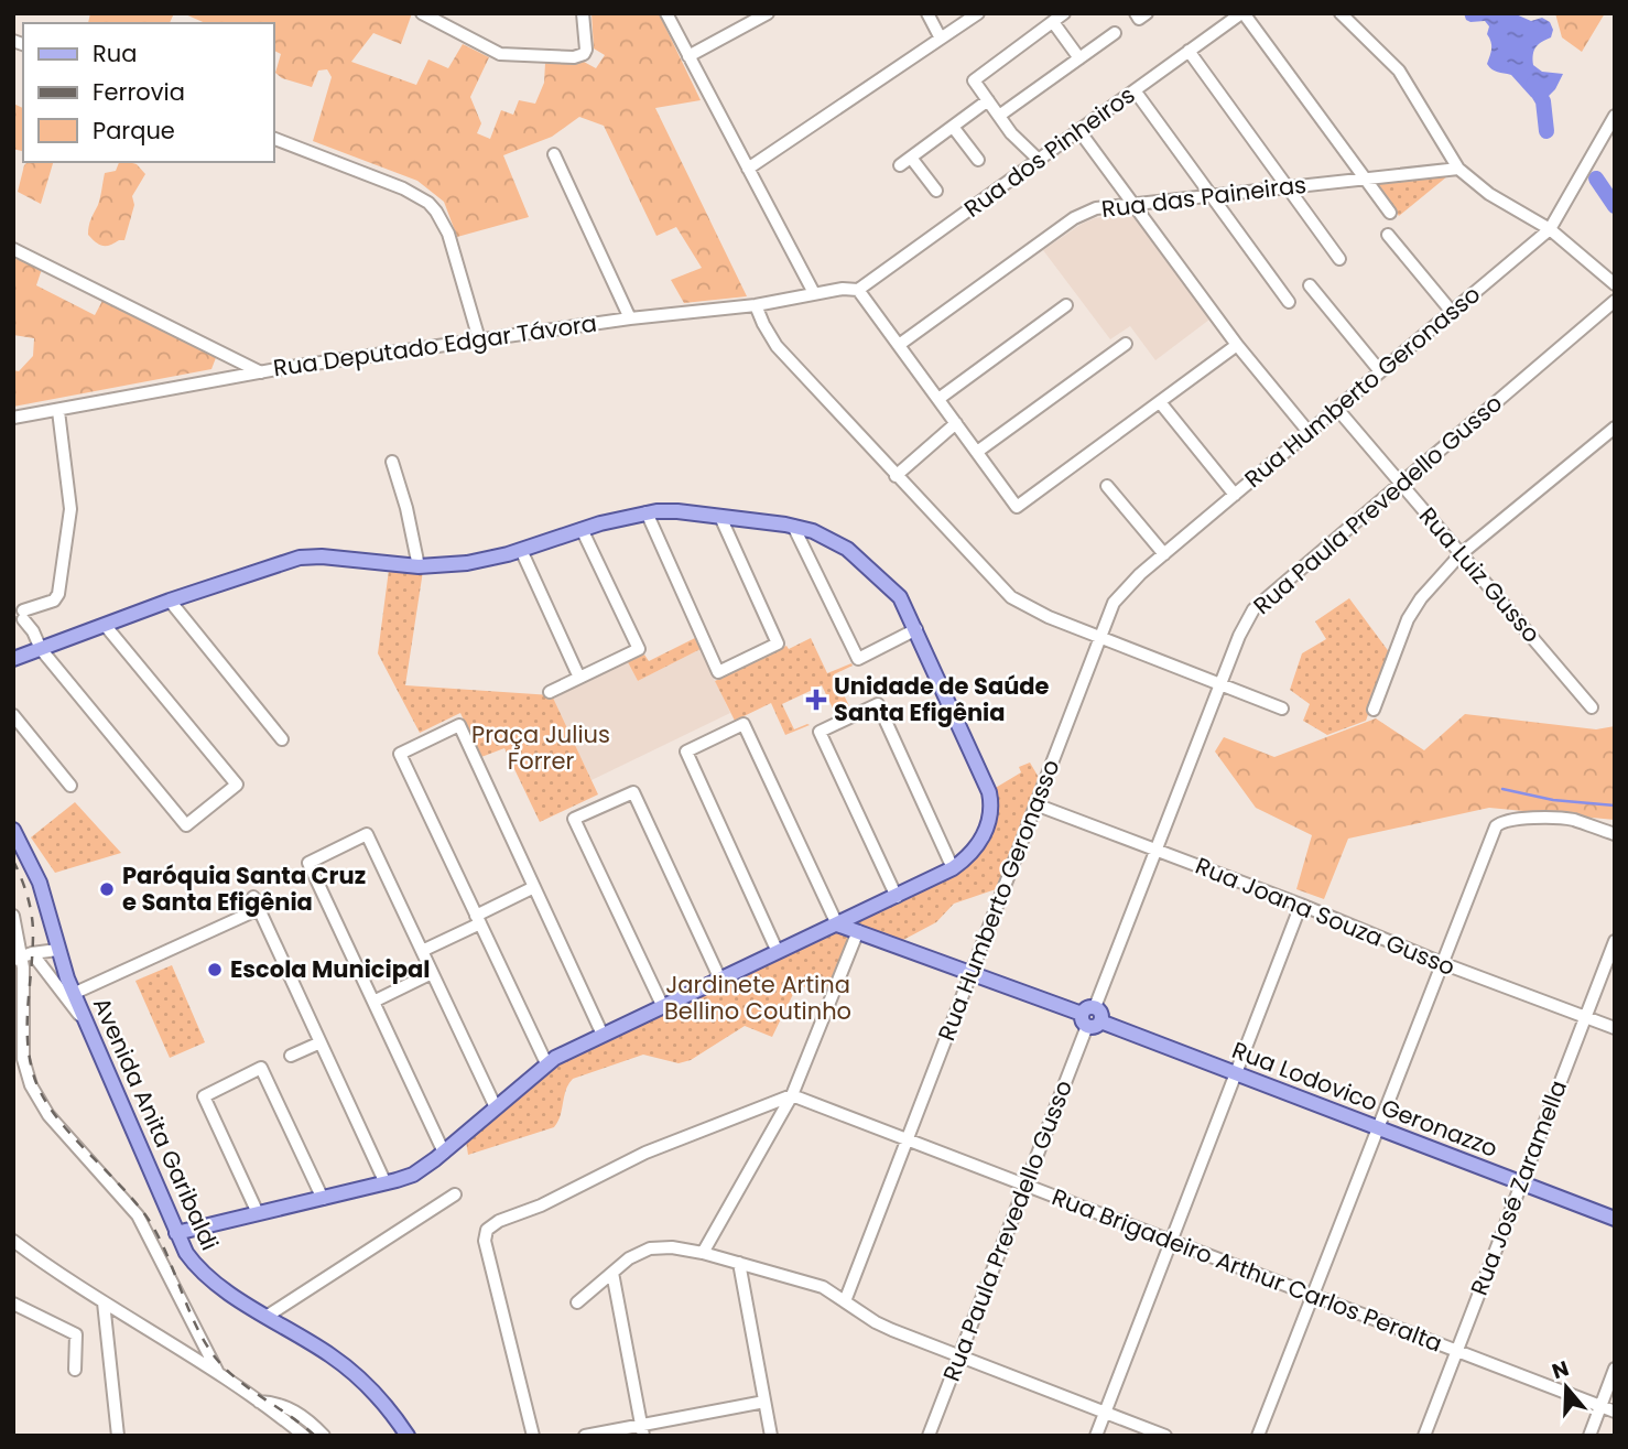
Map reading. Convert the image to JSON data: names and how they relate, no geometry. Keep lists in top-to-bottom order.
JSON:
{
  "streets": {
    "main road": ["Rua Lodovico Geronazzo", "Avenida Anita Garibaldi"],
    "street": [
      "Rua dos Pinheiros",
      "Rua das Paineiras",
      "Rua Deputado Edgar Távora",
      "Rua Humberto Geronasso",
      "Rua Paula Prevedello Gusso",
      "Rua Luiz Gusso",
      "Rua Joana Souza Gusso",
      "Rua José Zaramella",
      "Rua Brigadeiro Arthur Carlos Peralta"
    ]
  },
  "crossings": [
    ["Rua dos Pinheiros", "Rua Deputado Edgar Távora"],
    ["Rua Humberto Geronasso", "Rua Luiz Gusso"],
    ["Rua Humberto Geronasso", "Rua Joana Souza Gusso"],
    ["Rua Humberto Geronasso", "Rua Lodovico Geronazzo"],
    ["Rua Humberto Geronasso", "Rua Brigadeiro Arthur Carlos Peralta"],
    ["Rua Paula Prevedello Gusso", "Rua Luiz Gusso"],
    ["Rua Paula Prevedello Gusso", "Rua Joana Souza Gusso"],
    ["Rua Paula Prevedello Gusso", "Rua Lodovico Geronazzo"],
    ["Rua Paula Prevedello Gusso", "Rua Brigadeiro Arthur Carlos Peralta"],
    ["Rua Joana Souza Gusso", "Rua José Zaramella"],
    ["Rua Lodovico Geronazzo", "Rua José Zaramella"],
    ["Rua José Zaramella", "Rua Brigadeiro Arthur Carlos Peralta"]
  ],
  "parks": ["Praça Julius Forrer", "Jardinete Artina Bellino Coutinho"],
  "places": {
    "health": ["Unidade de Saúde Santa Efigênia"],
    "other": ["Paróquia Santa Cruz e Santa Efigênia", "Escola Municipal"]
  },
  "legend": ["Rua", "Ferrovia", "Parque"],
  "north": "top"
}
